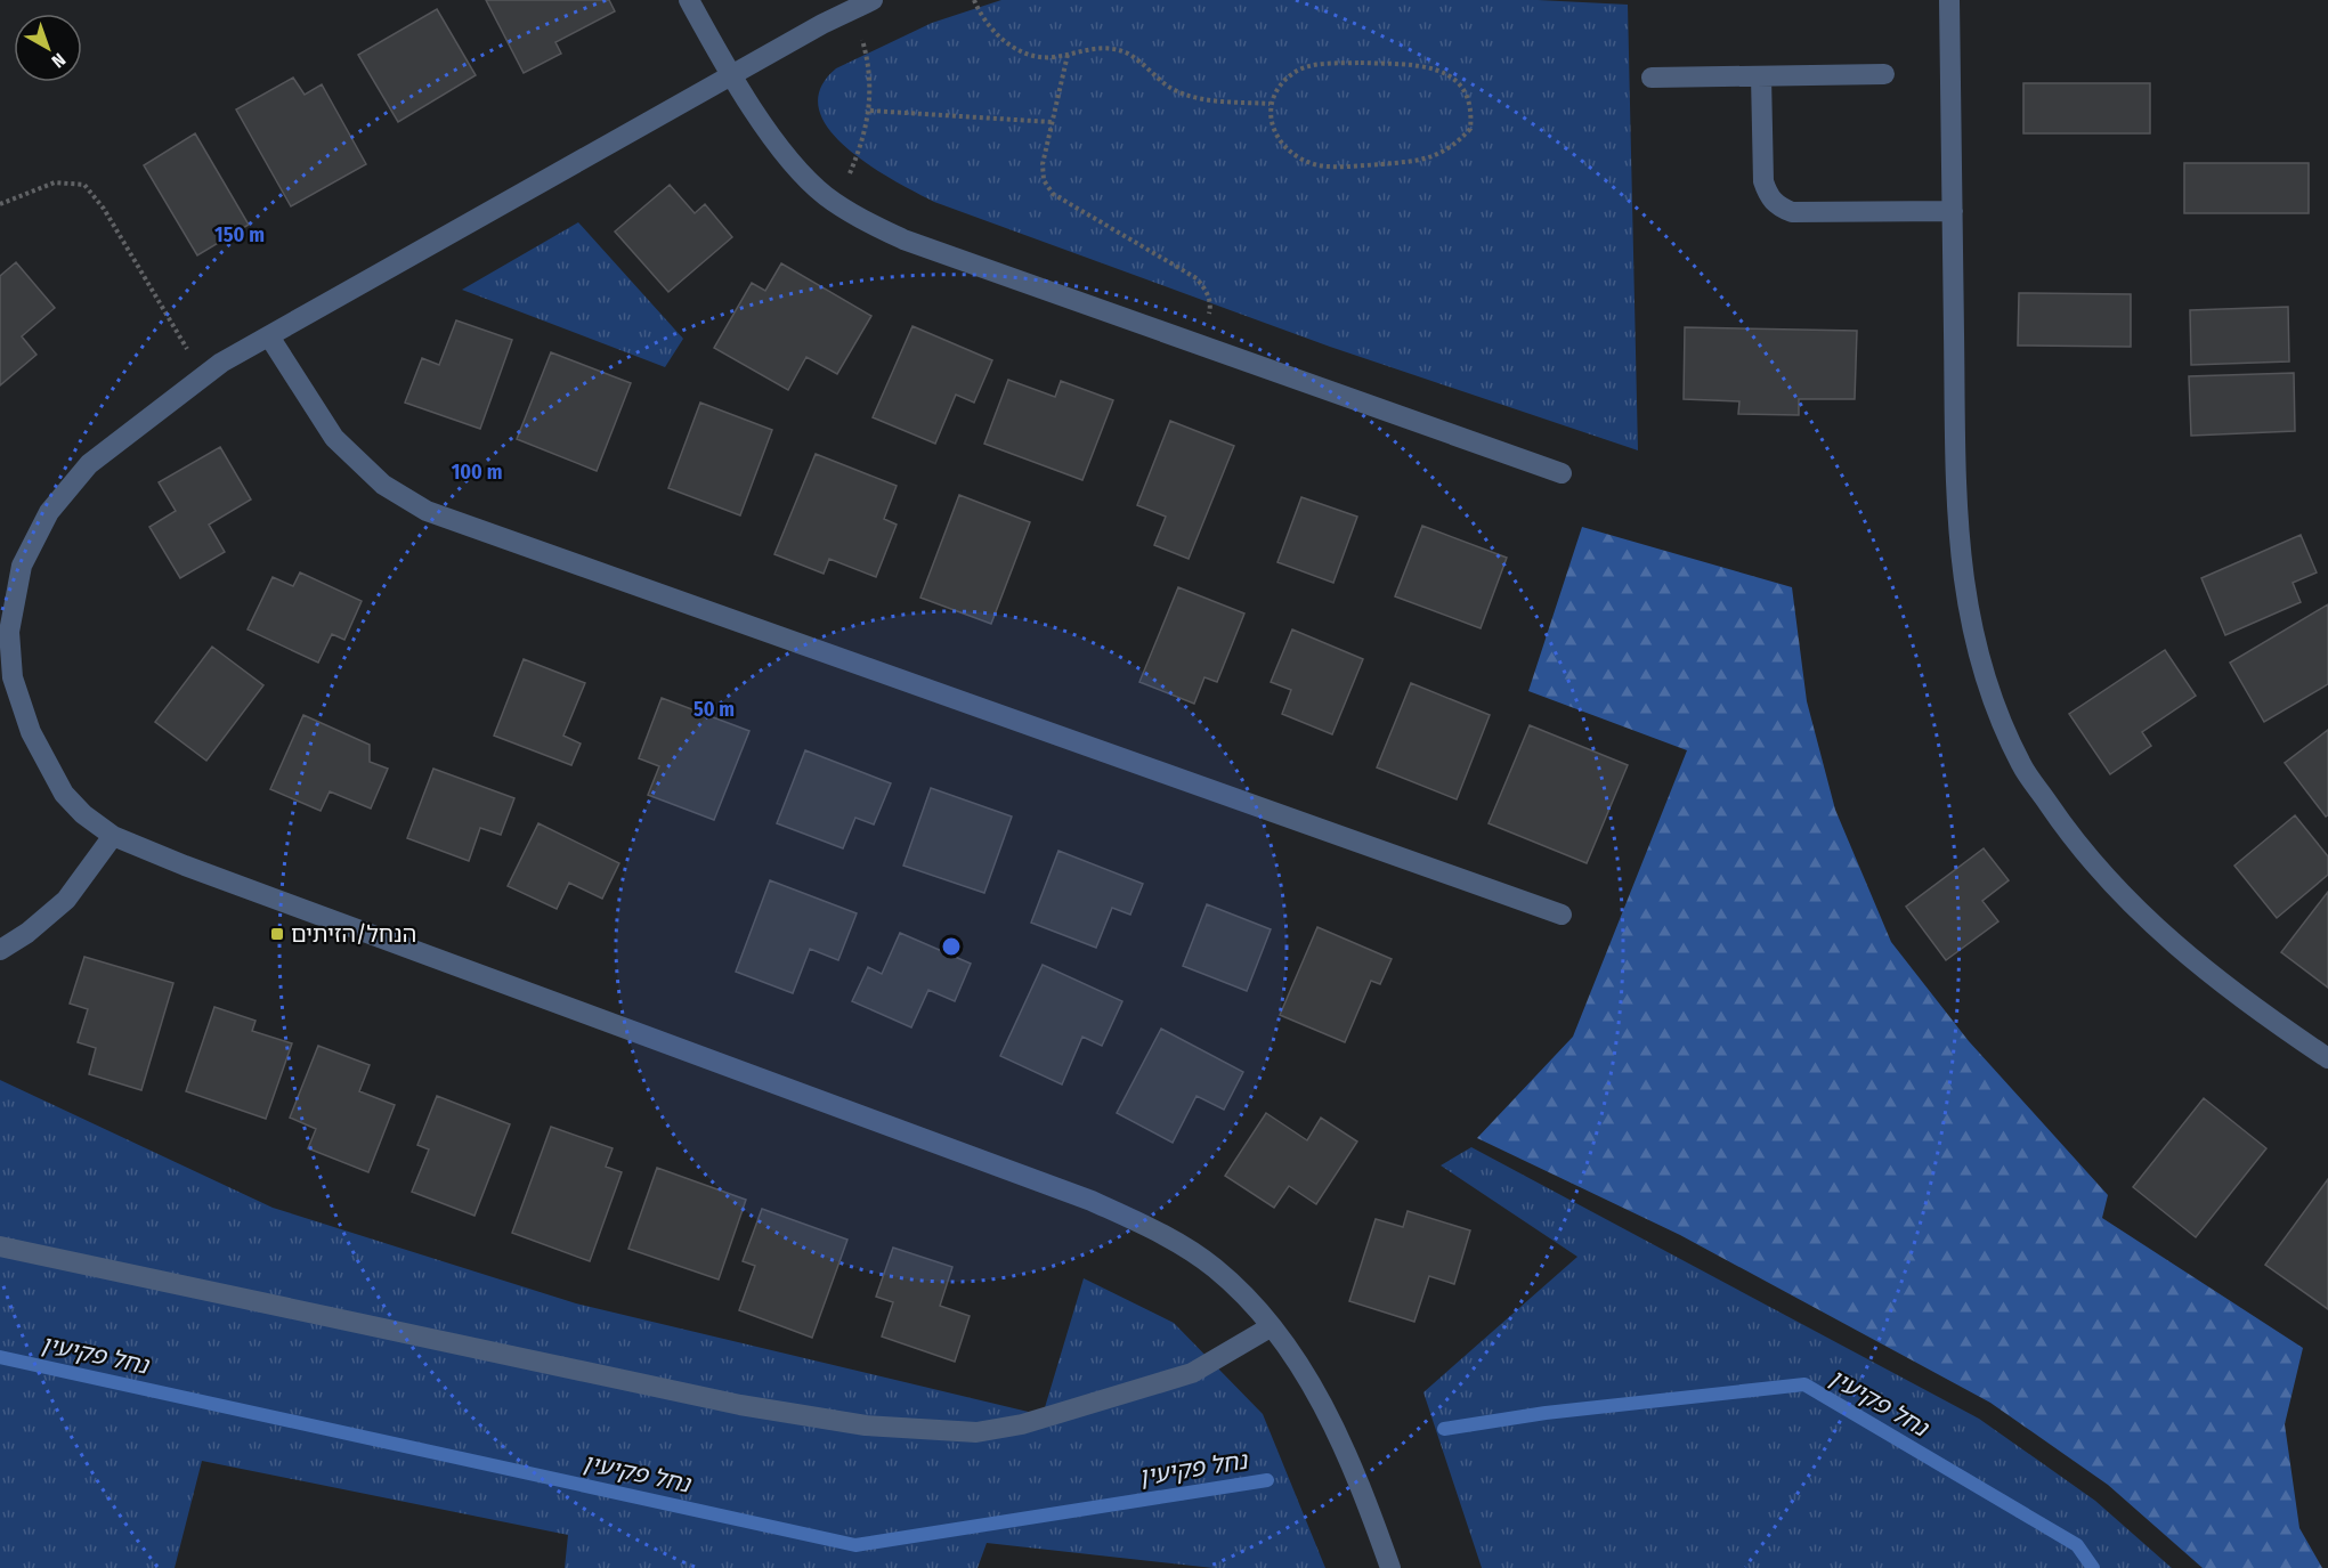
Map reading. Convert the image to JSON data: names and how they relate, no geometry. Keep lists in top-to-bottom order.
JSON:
{
  "water": ["נחל פקיעין"],
  "places": {
    "transit": ["הנחל/הזיתים"]
  },
  "north": "bottom right",
  "rings": ["150 m", "100 m", "50 m"]
}
